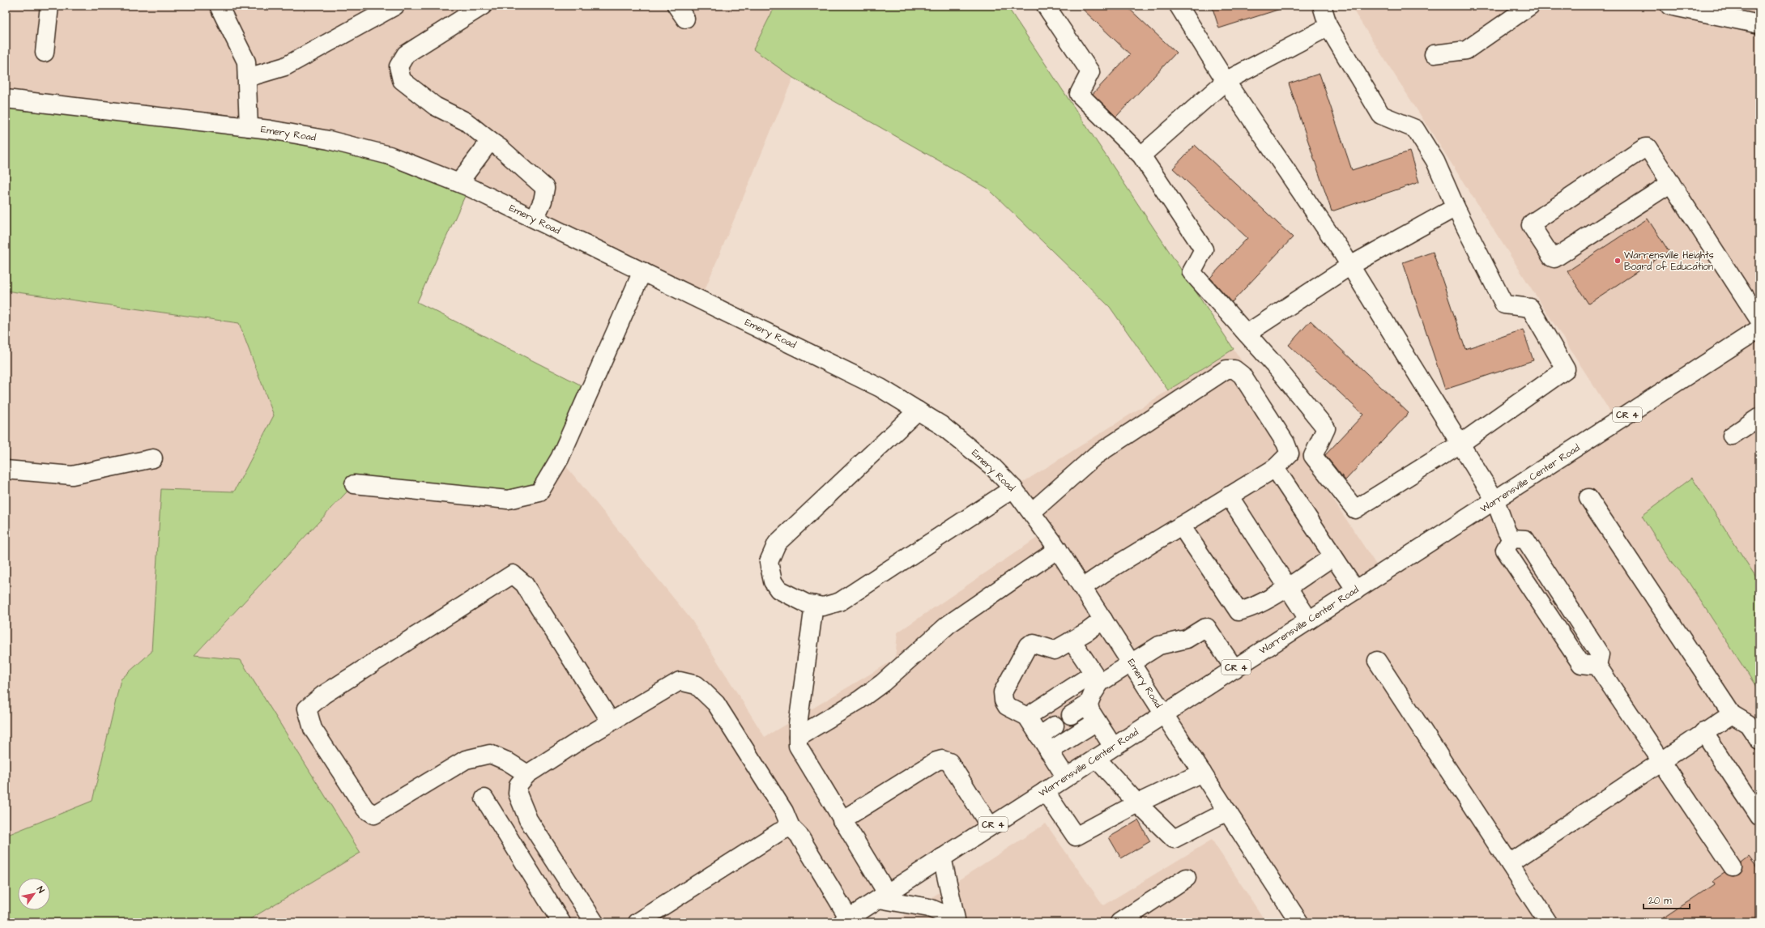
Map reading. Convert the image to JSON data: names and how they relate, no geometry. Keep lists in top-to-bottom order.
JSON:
{
  "streets": {
    "street": ["Emery Road", "CR 4", "Warrensville Center Road"]
  },
  "crossings": [
    ["Emery Road", "Warrensville Center Road"]
  ],
  "places": ["Warrensville Heights Board of Education"],
  "scale_bar": "20 m",
  "north": "top right"
}
